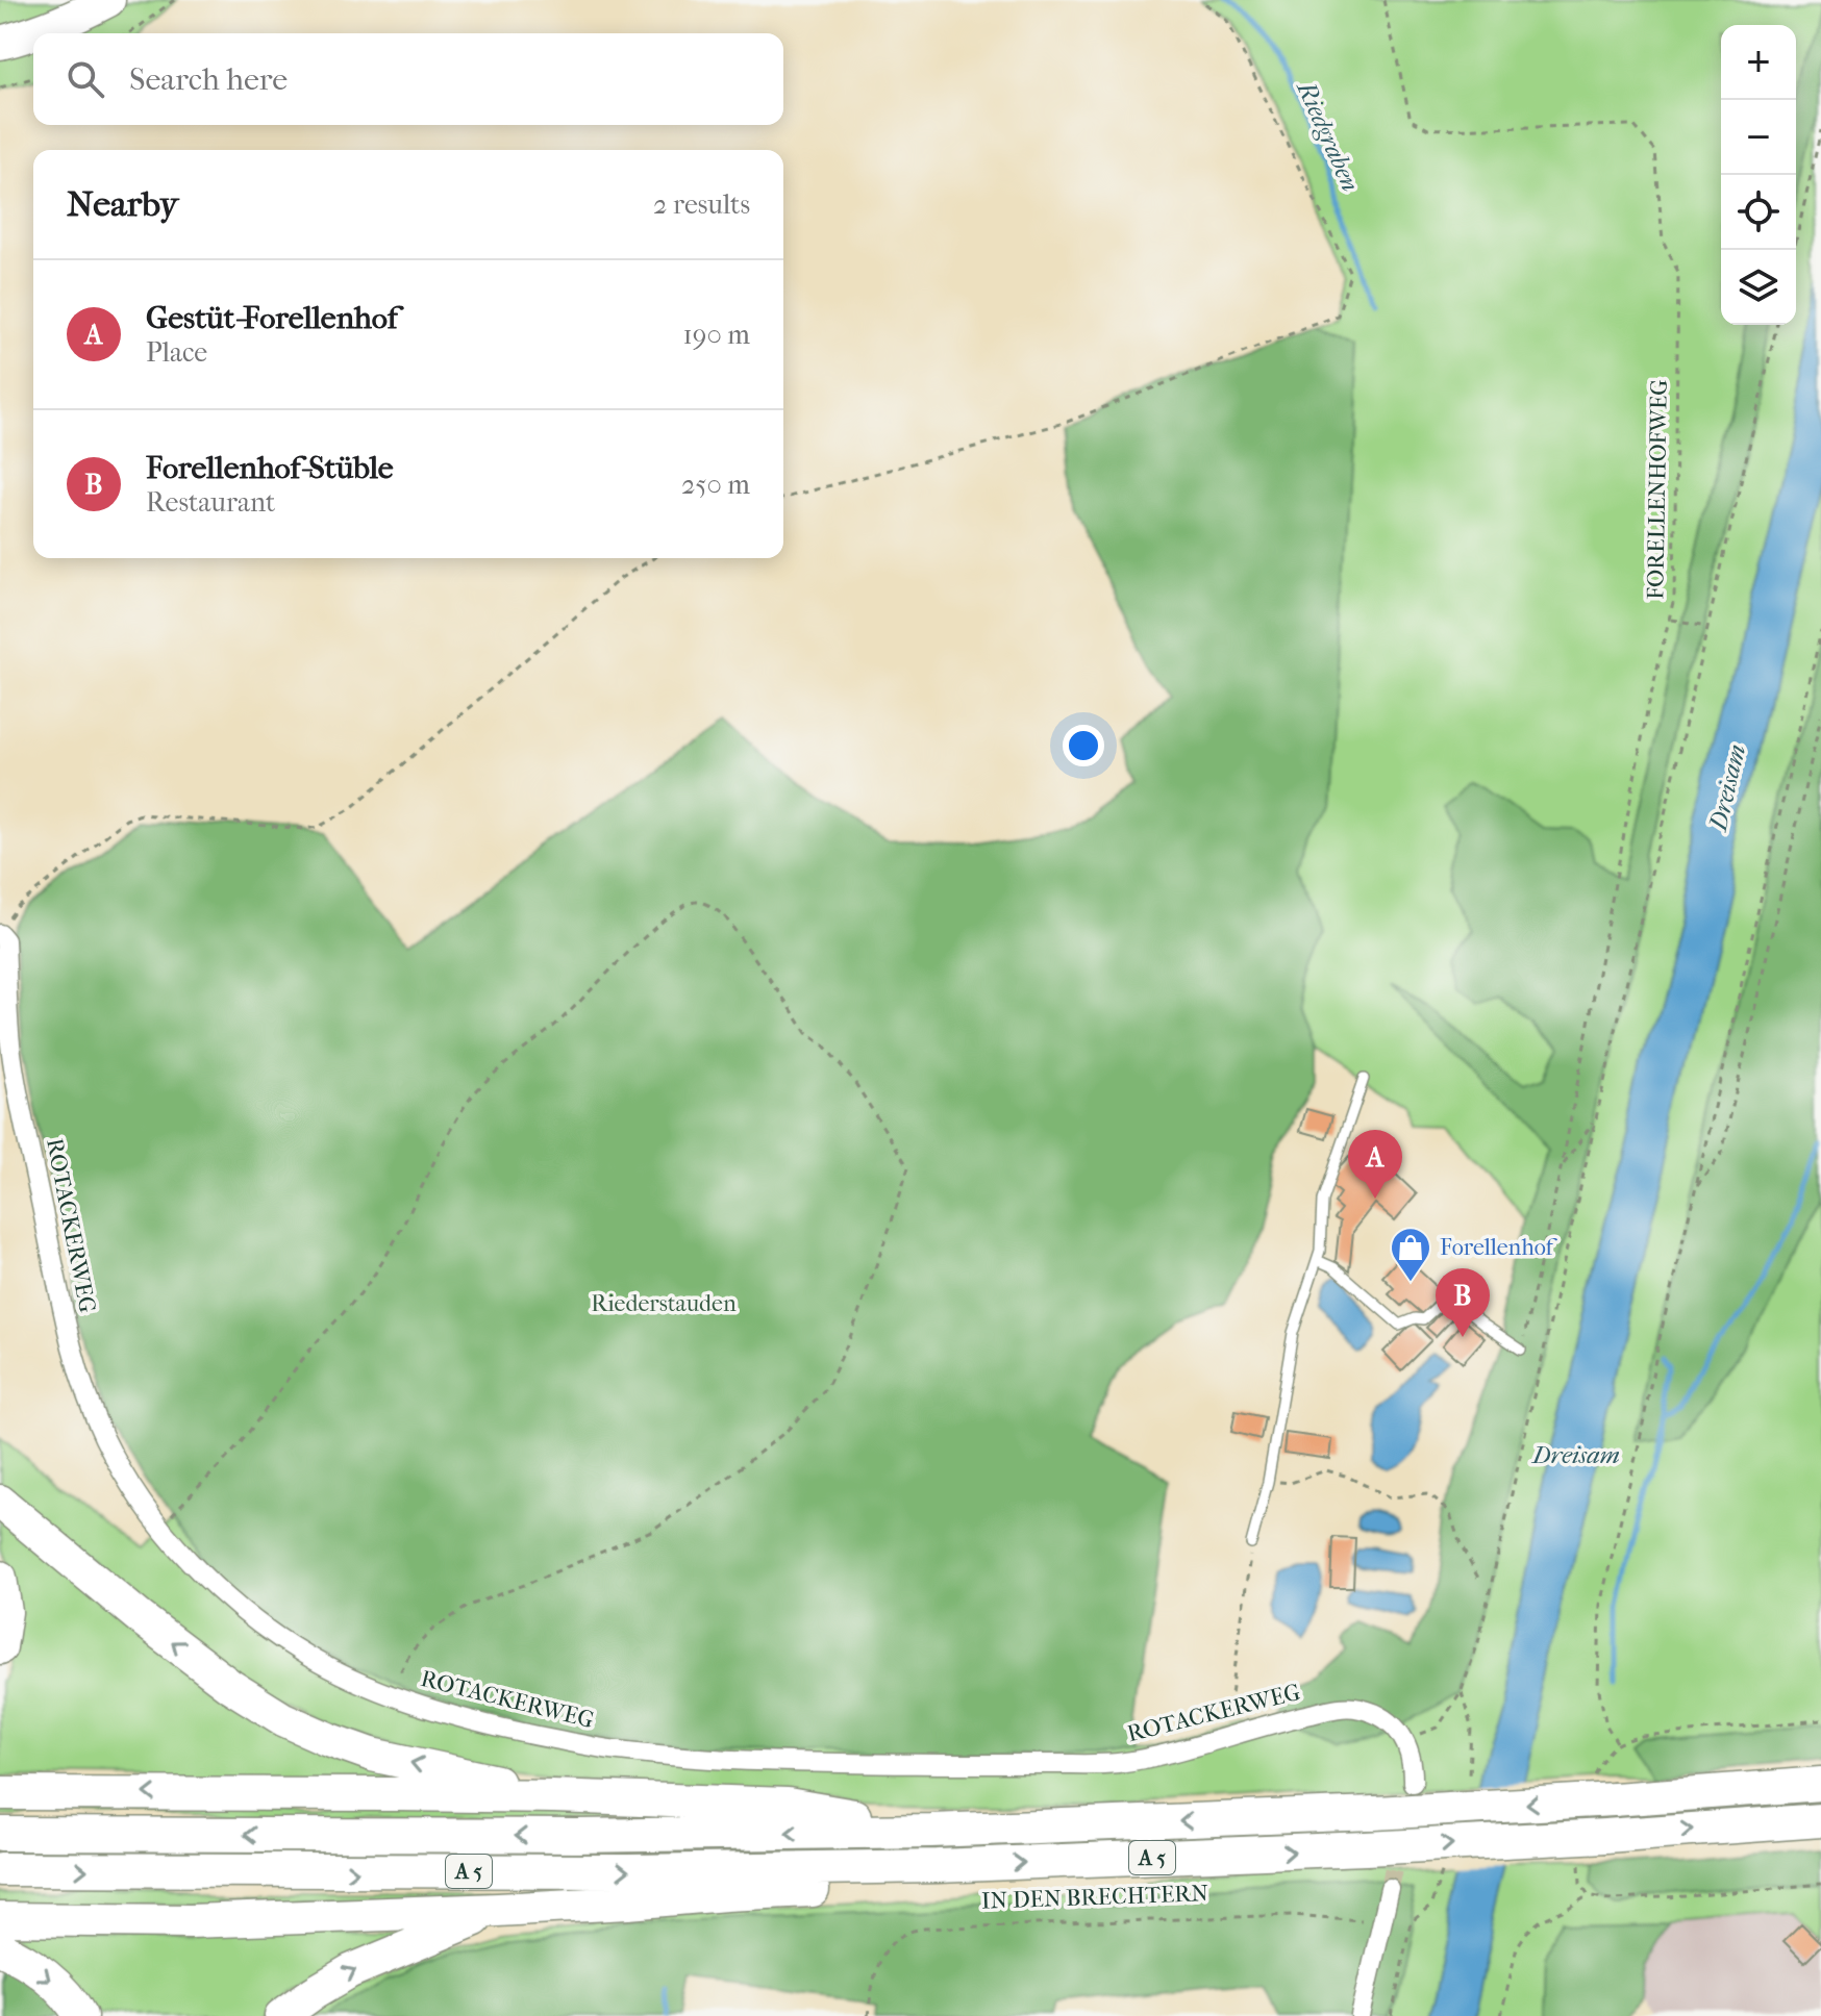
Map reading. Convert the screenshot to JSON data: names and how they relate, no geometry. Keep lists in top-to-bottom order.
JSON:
{
  "streets": {
    "highway": ["A 5"],
    "street": ["ROTACKERWEG"],
    "path": ["FORELLENHOFWEG", "IN DEN BRECHTERN"]
  },
  "water": ["Riedgraben", "Dreisam"],
  "parks": ["Riederstauden"],
  "places": {
    "shop": ["Forellenhof"]
  },
  "page": {
    "map_buttons": ["+", "−"],
    "search": "Search here",
    "heading": ["Nearby", "2 results"],
    "list": [
      {
        "mark": "A",
        "name": "Gestüt-Forellenhof",
        "note": "Place",
        "value": "190 m"
      },
      {
        "mark": "B",
        "name": "Forellenhof-Stüble",
        "note": "Restaurant",
        "value": "250 m"
      }
    ],
    "pins": ["A", "B"]
  }
}
